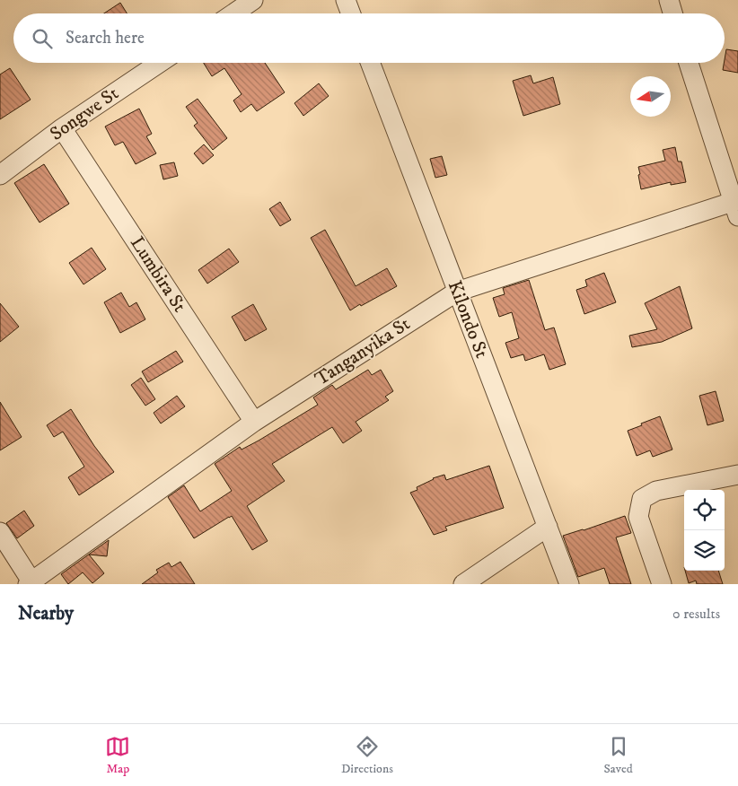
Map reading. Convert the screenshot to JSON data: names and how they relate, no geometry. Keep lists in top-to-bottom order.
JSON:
{
  "streets": {
    "street": [
      "Songwe St",
      "Lumbira St",
      "Kilondo St",
      "Tanganyika St"
    ]
  },
  "crossings": [
    ["Songwe St", "Lumbira St"],
    ["Lumbira St", "Tanganyika St"],
    ["Kilondo St", "Tanganyika St"]
  ],
  "north": "left",
  "page": {
    "search": "Search here",
    "heading": ["Nearby", "0 results"],
    "nav": ["Map", "Directions", "Saved"]
  }
}
